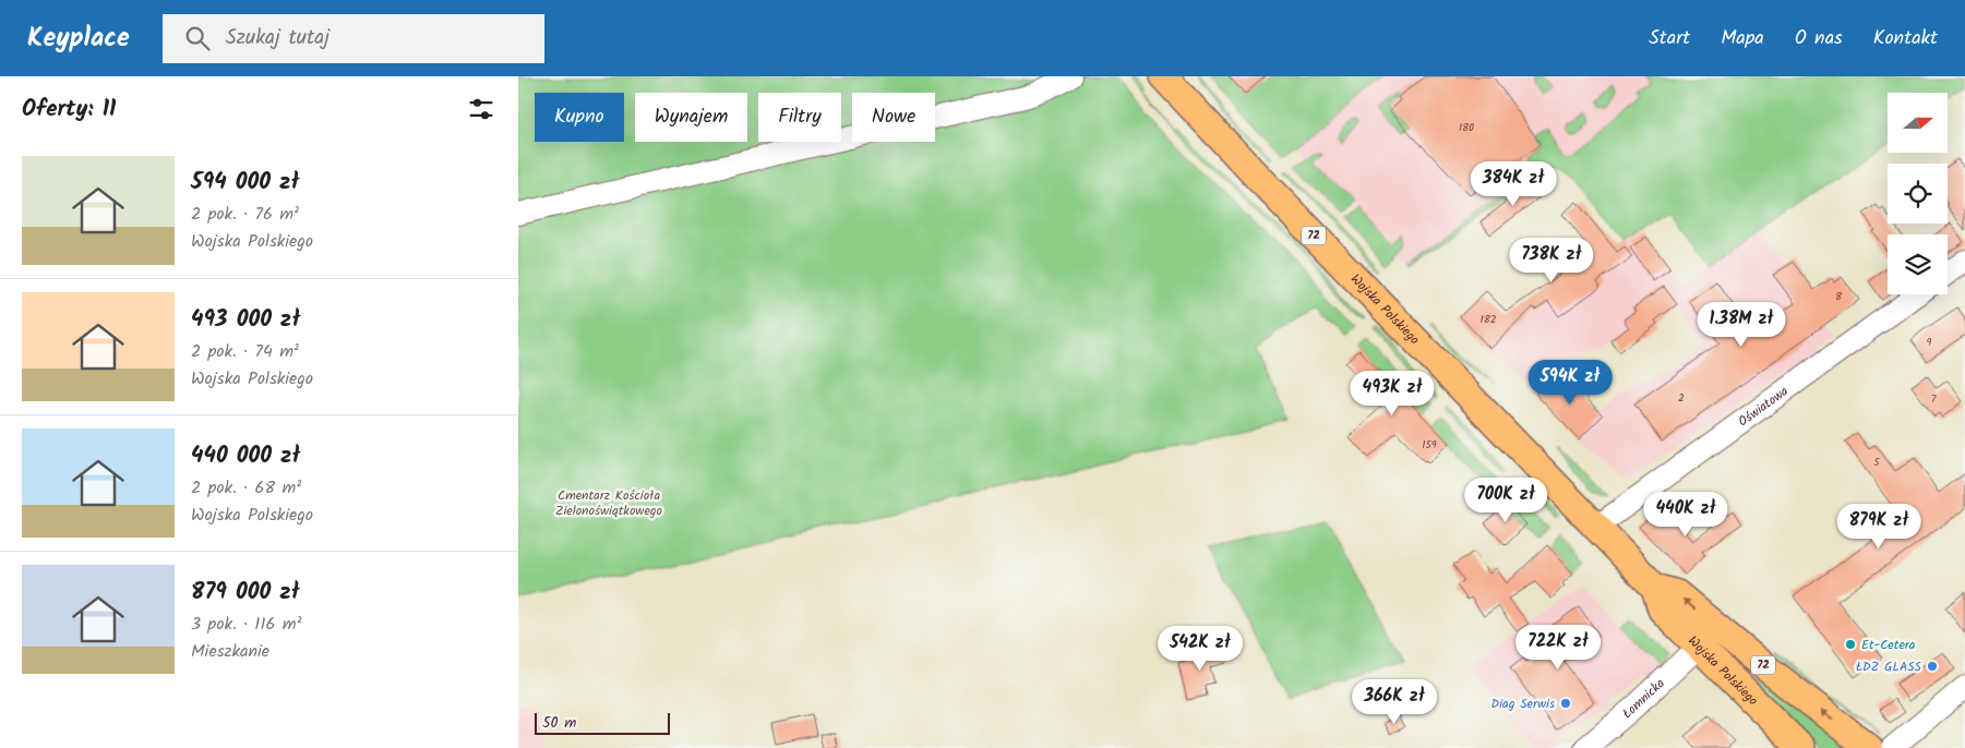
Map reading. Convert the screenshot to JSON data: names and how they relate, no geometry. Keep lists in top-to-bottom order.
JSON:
{
  "streets": {
    "main road": ["72", "Wojska Polskiego"],
    "street": ["Oświatowa", "Łomnicka"]
  },
  "crossings": [
    ["Wojska Polskiego", "Oświatowa"],
    ["Wojska Polskiego", "Łomnicka"]
  ],
  "parks": ["Cmentarz Kościoła Zielonoświątkowego"],
  "places": ["Et-Cetera", "ŁDZ GLASS", "Diag Serwis"],
  "house_numbers": [
    "180",
    "8",
    "182",
    "9",
    "2",
    "7",
    "159",
    "5"
  ],
  "scale_bar": "50 m",
  "north": "right",
  "page": {
    "header": "Keyplace",
    "search": "Szukaj tutaj",
    "nav": [
      "Start",
      "Mapa",
      "O nas",
      "Kontakt"
    ],
    "heading": "Oferty: 11",
    "chip": [
      "Kupno",
      "Wynajem",
      "Filtry",
      "Nowe"
    ],
    "list": [
      {
        "name": "594 000 zł",
        "note": "2 pok. · 76 m² · Wojska Polskiego"
      },
      {
        "name": "493 000 zł",
        "note": "2 pok. · 74 m² · Wojska Polskiego"
      },
      {
        "name": "440 000 zł",
        "note": "2 pok. · 68 m² · Wojska Polskiego"
      },
      {
        "name": "879 000 zł",
        "note": "3 pok. · 116 m² · Mieszkanie"
      }
    ],
    "price": [
      "384K zł",
      "738K zł",
      "1.38M zł",
      "594K zł",
      "493K zł",
      "700K zł",
      "440K zł",
      "879K zł",
      "722K zł",
      "542K zł",
      "366K zł"
    ],
    "scale": "50 m"
  }
}
